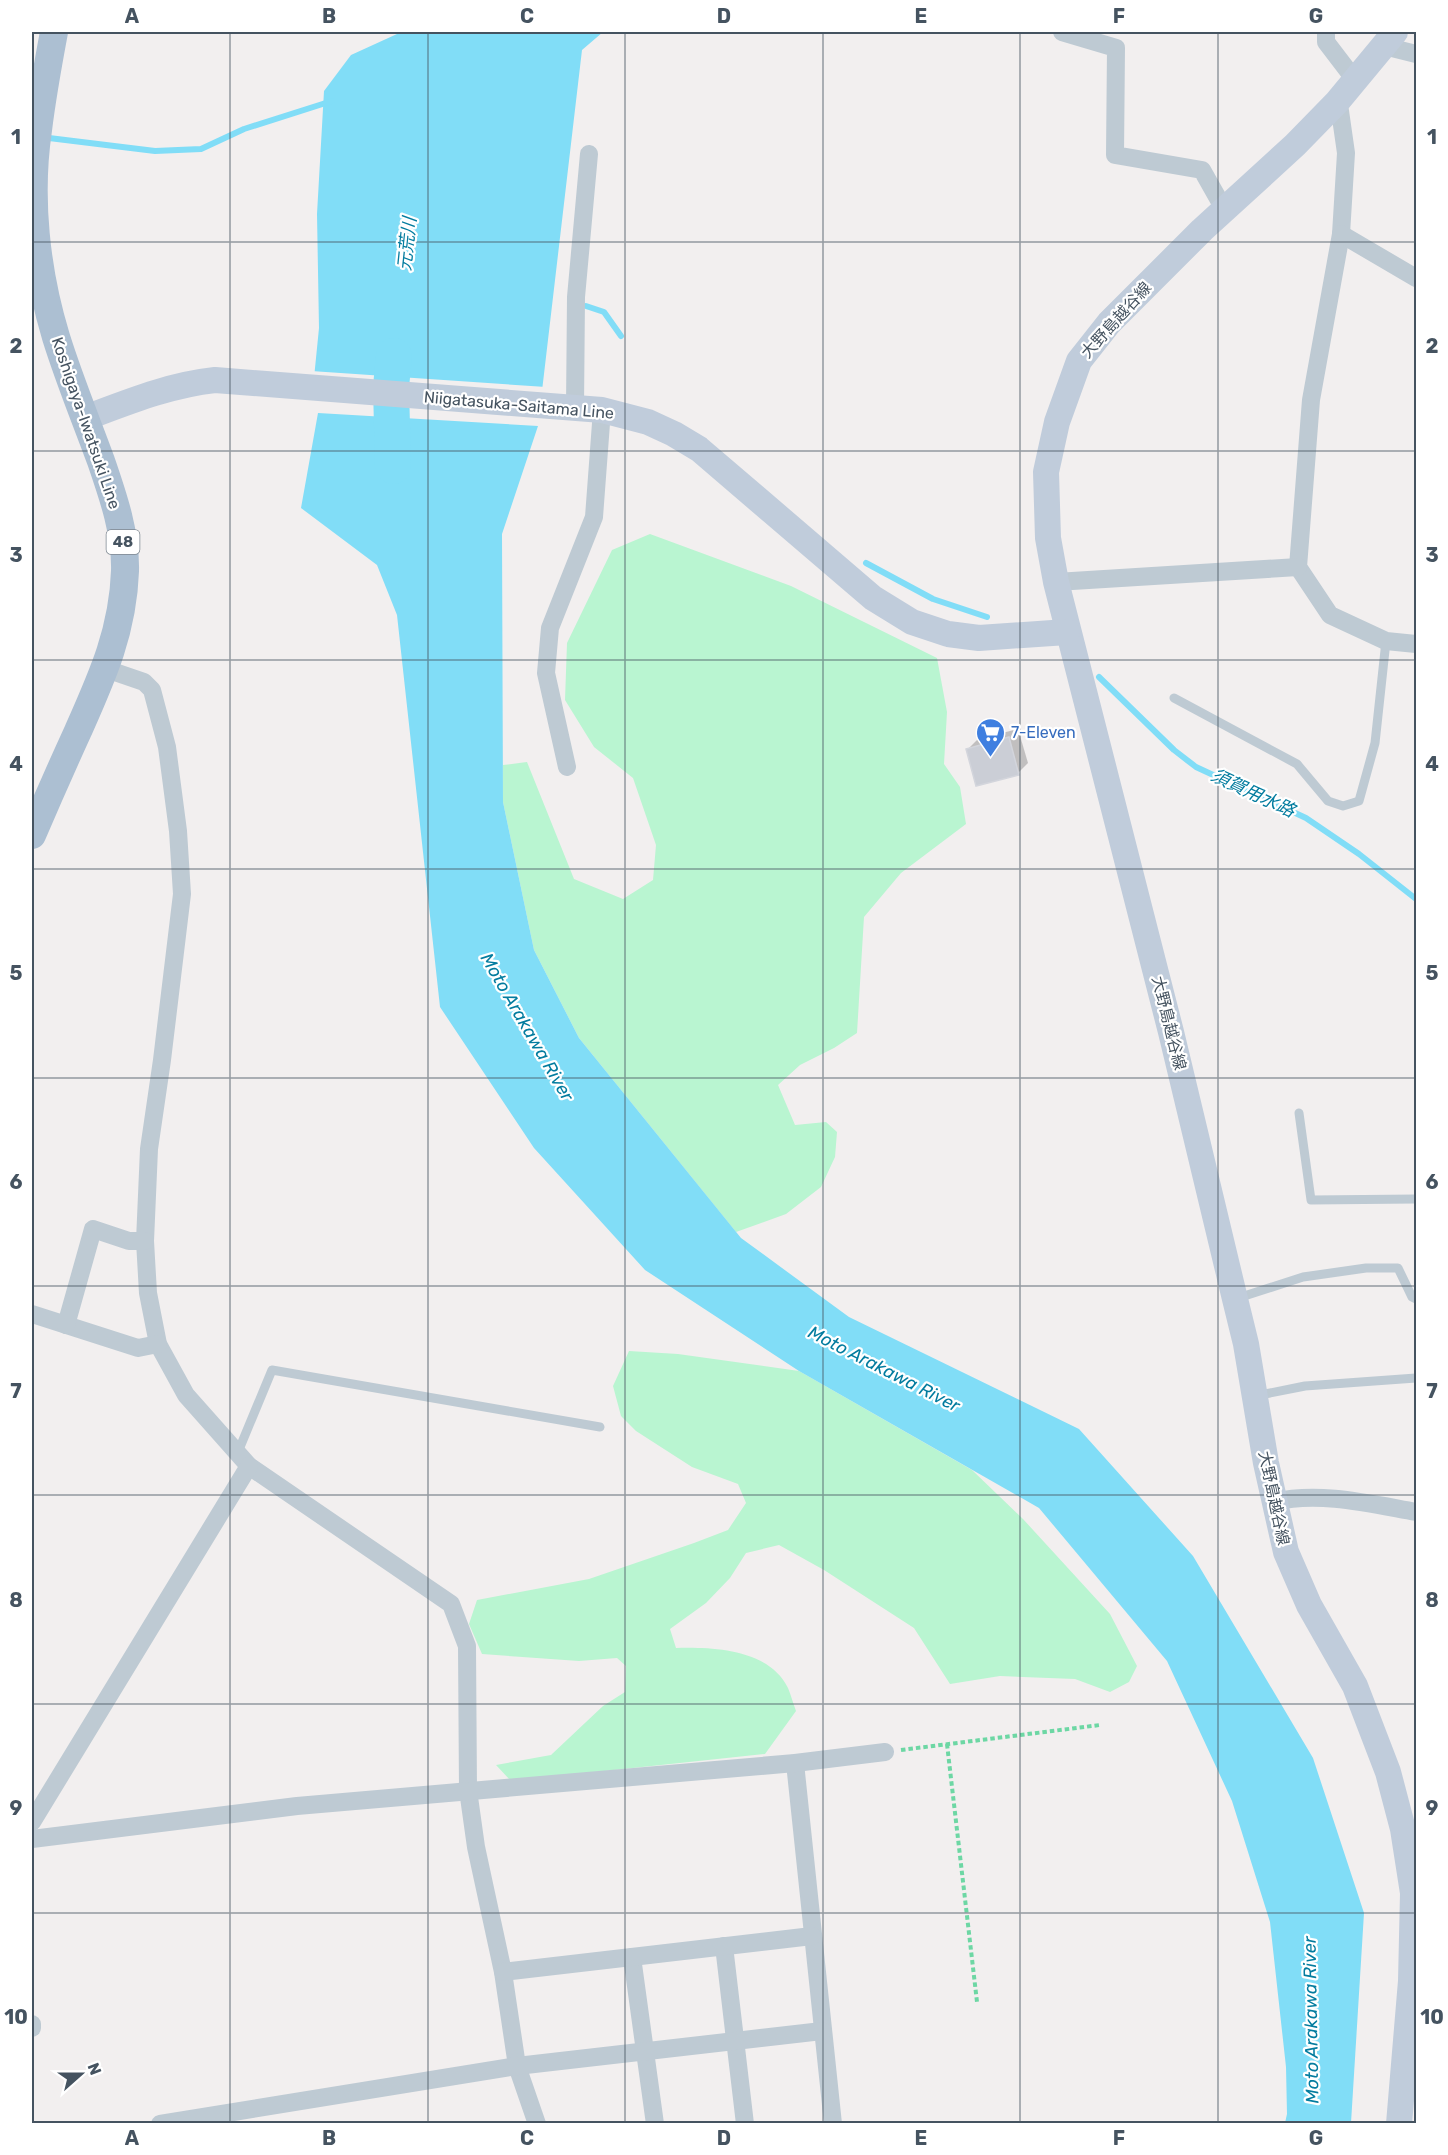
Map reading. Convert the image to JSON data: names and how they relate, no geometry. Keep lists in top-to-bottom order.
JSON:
{
  "streets": {
    "main road": [
      "大野島越谷線",
      "Niigatasuka-Saitama Line",
      "Koshigaya-Iwatsuki Line",
      "48"
    ]
  },
  "crossings": [
    ["大野島越谷線", "Niigatasuka-Saitama Line"],
    ["Niigatasuka-Saitama Line", "Koshigaya-Iwatsuki Line"]
  ],
  "water": ["元荒川", "須賀用水路", "Moto Arakawa River"],
  "places": {
    "supermarket": ["7-Eleven"]
  },
  "north": "right",
  "grid": {
    "columns": [
      "A",
      "B",
      "C",
      "D",
      "E",
      "F",
      "G"
    ],
    "rows": [
      "1",
      "2",
      "3",
      "4",
      "5",
      "6",
      "7",
      "8",
      "9",
      "10"
    ]
  }
}
